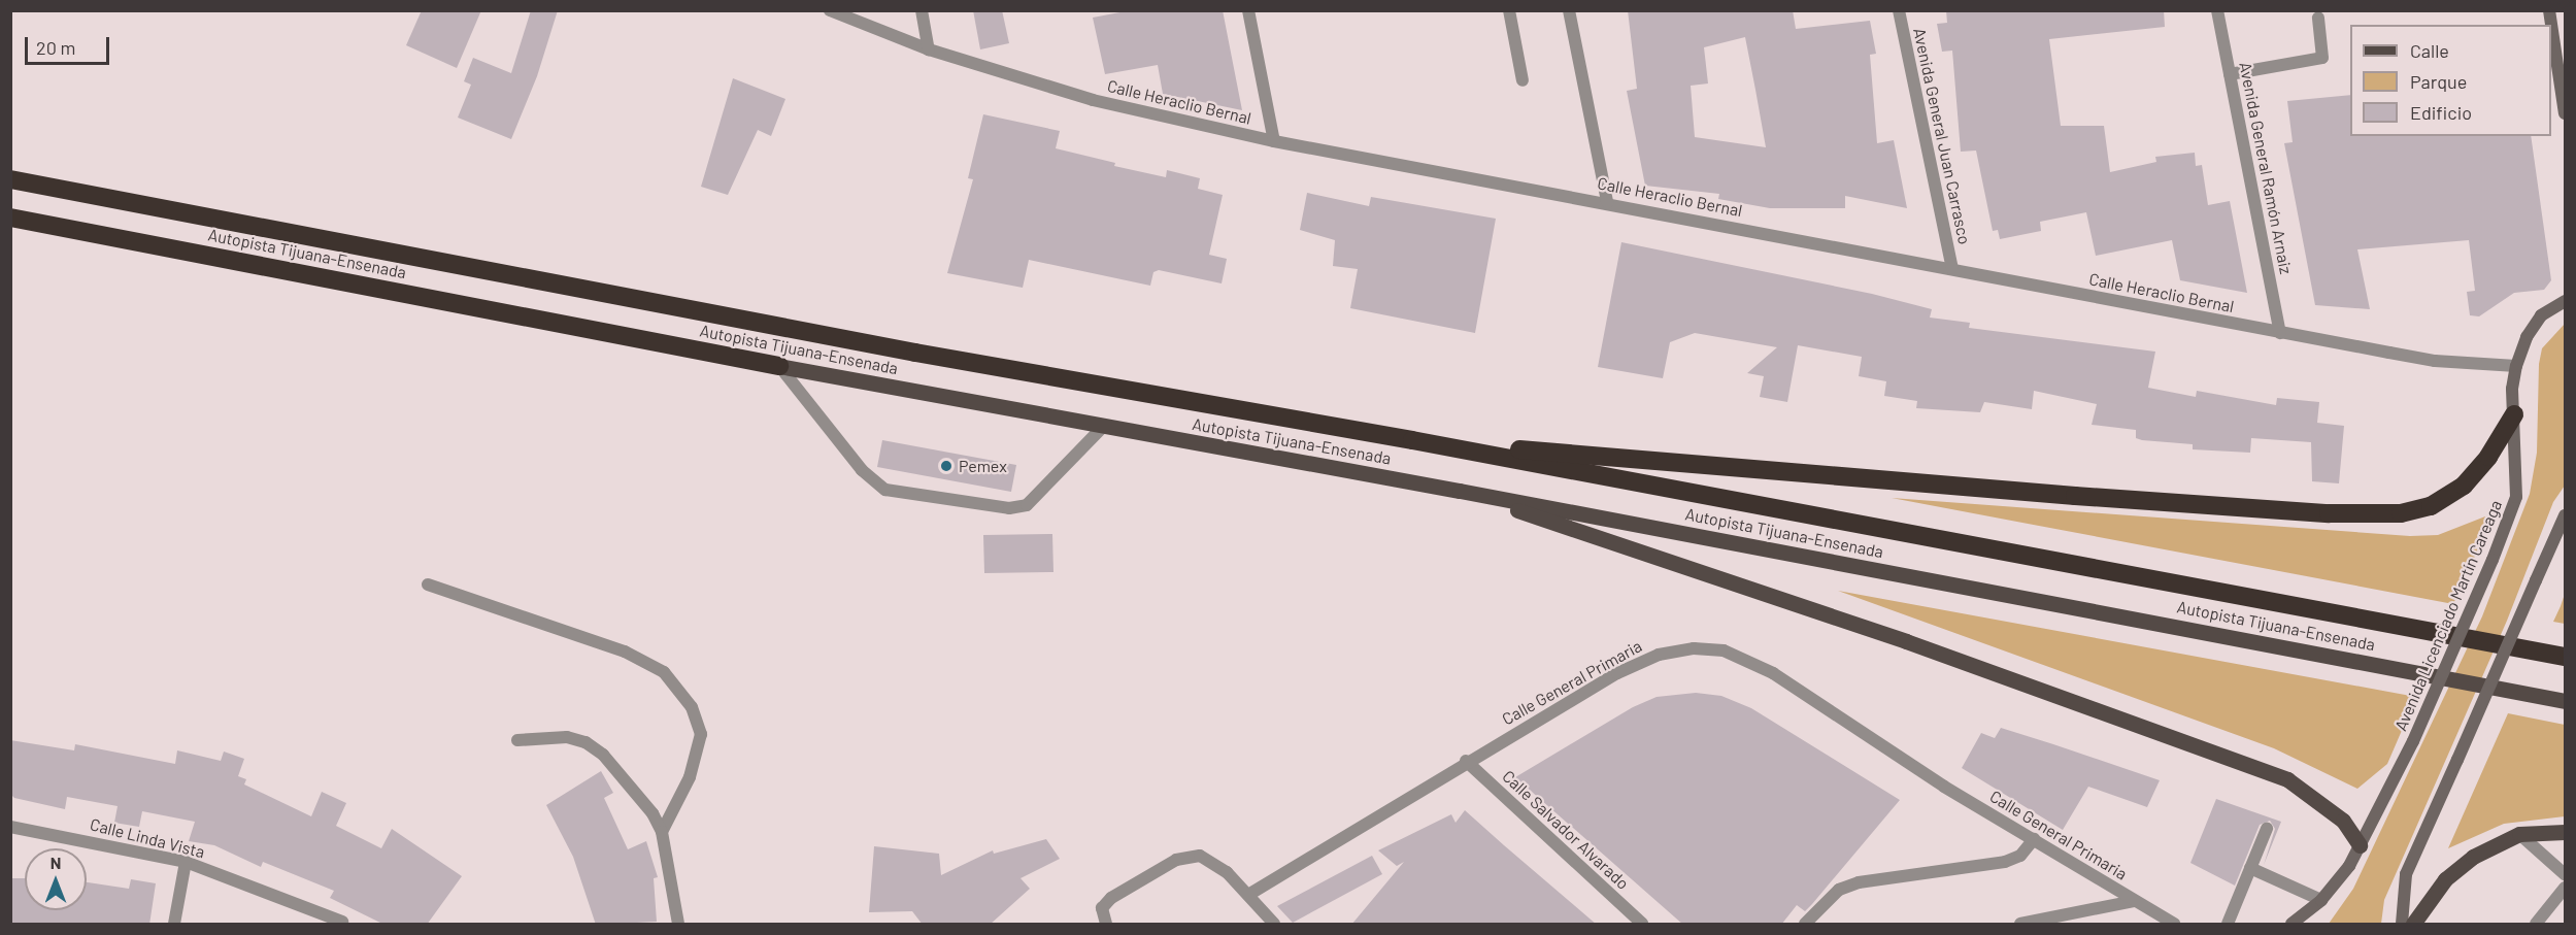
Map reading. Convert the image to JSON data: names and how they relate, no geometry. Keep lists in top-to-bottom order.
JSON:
{
  "streets": {
    "highway": ["Autopista Tijuana-Ensenada"],
    "main road": ["Avenida Licenciado Martín Careaga"],
    "street": [
      "Calle Heraclio Bernal",
      "Avenida General Juan Carrasco",
      "Avenida General Ramón Arnaiz",
      "Calle General Primaria",
      "Calle Salvador Alvarado",
      "Calle Linda Vista"
    ]
  },
  "crossings": [
    ["Calle Heraclio Bernal", "Avenida General Juan Carrasco"],
    ["Calle Heraclio Bernal", "Avenida General Ramón Arnaiz"],
    ["Calle Heraclio Bernal", "Avenida Licenciado Martín Careaga"],
    ["Calle General Primaria", "Calle Salvador Alvarado"]
  ],
  "places": ["Pemex"],
  "legend": ["Calle", "Parque", "Edificio"],
  "scale_bar": "20 m",
  "north": "top"
}
